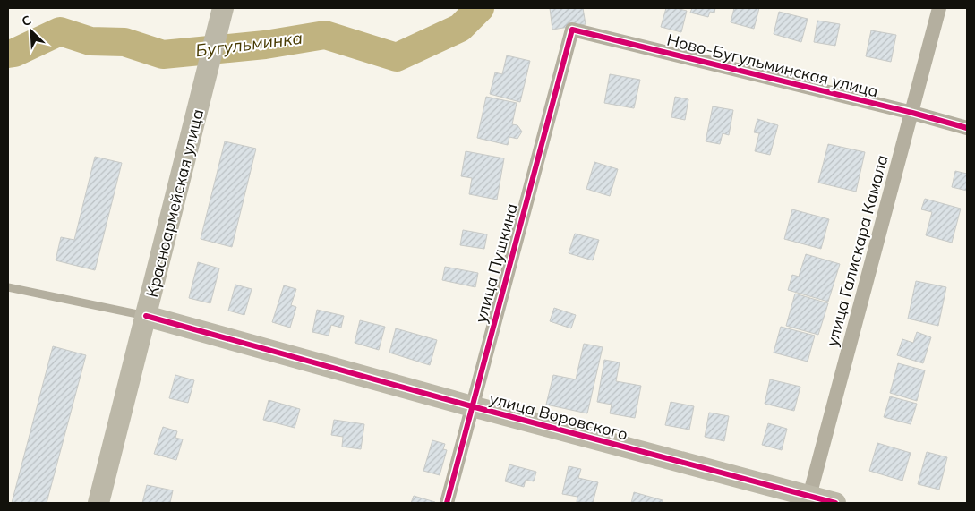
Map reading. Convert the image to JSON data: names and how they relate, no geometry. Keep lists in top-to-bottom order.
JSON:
{
  "streets": {
    "street": [
      "Ново-Бугульминская улица",
      "Красноармейская улица",
      "улица Галискара Камала",
      "улица Пушкина",
      "улица Воровского"
    ]
  },
  "crossings": [
    ["Ново-Бугульминская улица", "улица Галискара Камала"],
    ["Ново-Бугульминская улица", "улица Пушкина"],
    ["Красноармейская улица", "улица Воровского"],
    ["улица Галискара Камала", "улица Воровского"],
    ["улица Пушкина", "улица Воровского"]
  ],
  "water": ["Бугульминка"],
  "north": "top left"
}
